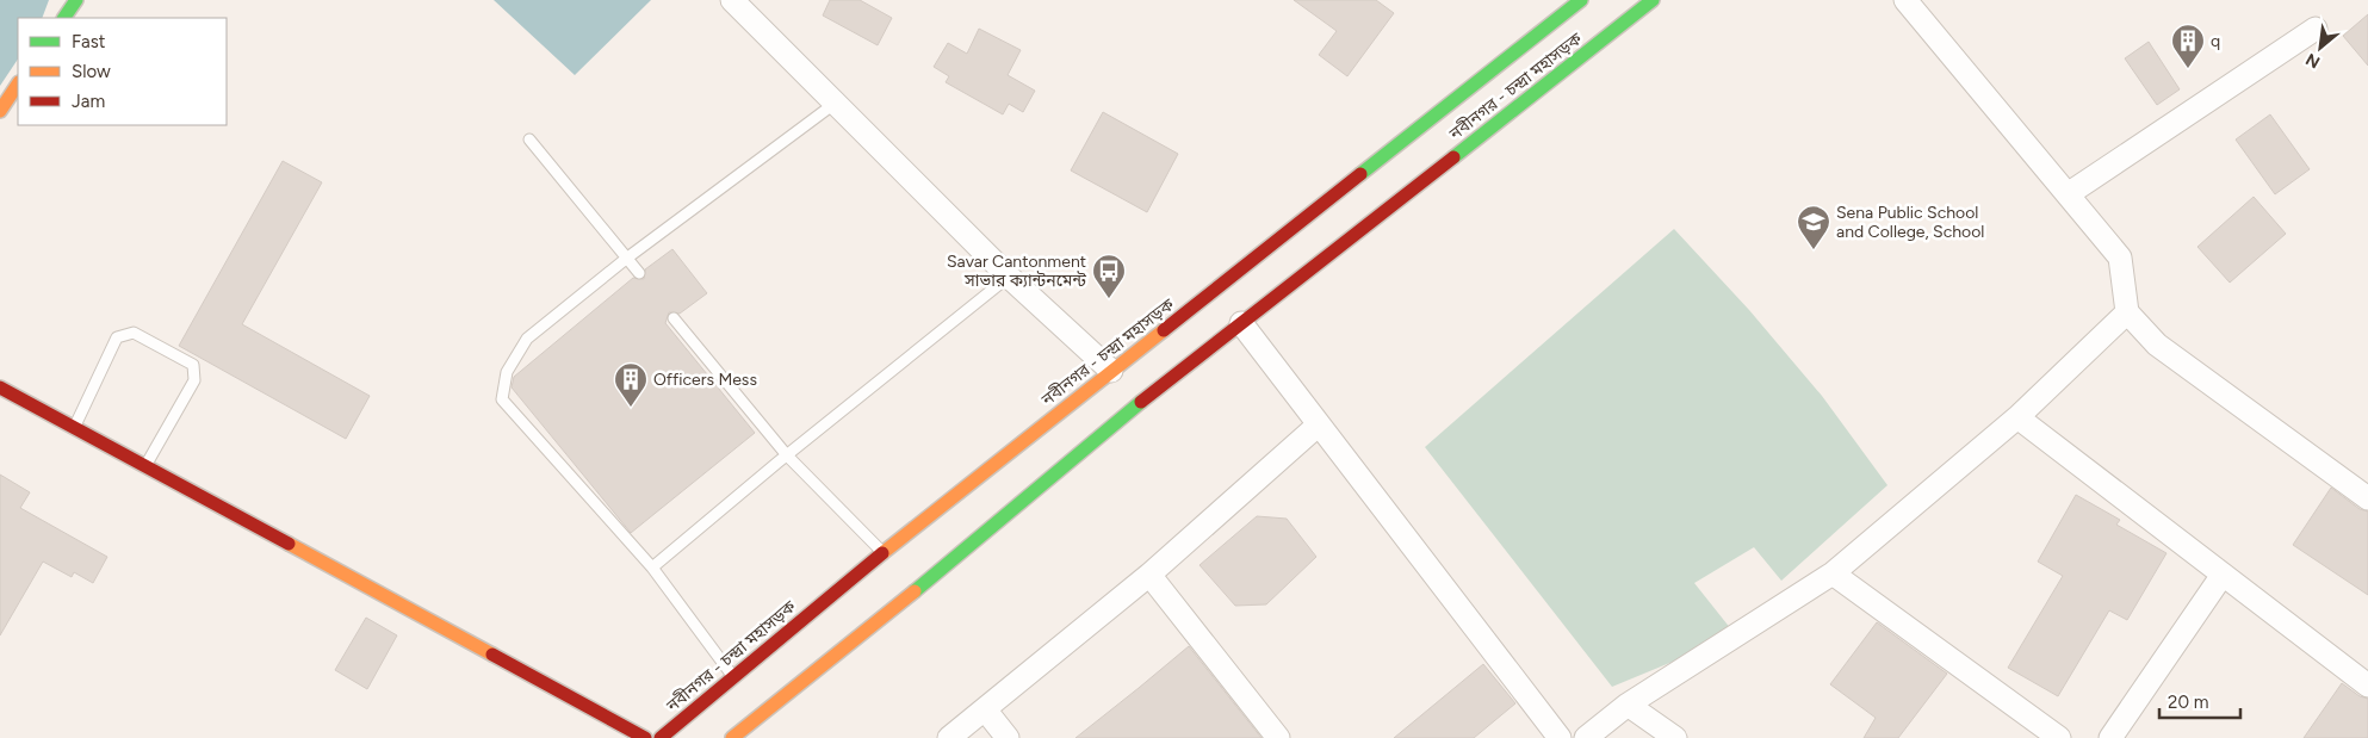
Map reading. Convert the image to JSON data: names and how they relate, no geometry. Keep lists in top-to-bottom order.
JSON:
{
  "streets": {
    "main road": ["নবীনগর - চন্দ্রা মহাসড়ক"]
  },
  "places": {
    "building": ["q", "Officers Mess"],
    "school or university": ["Sena Public School and College, School"],
    "bus stop": ["Savar Cantonment সাভার ক্যান্টনমেন্ট"]
  },
  "legend": ["Fast", "Slow", "Jam"],
  "scale_bar": "20 m",
  "north": "bottom left"
}
